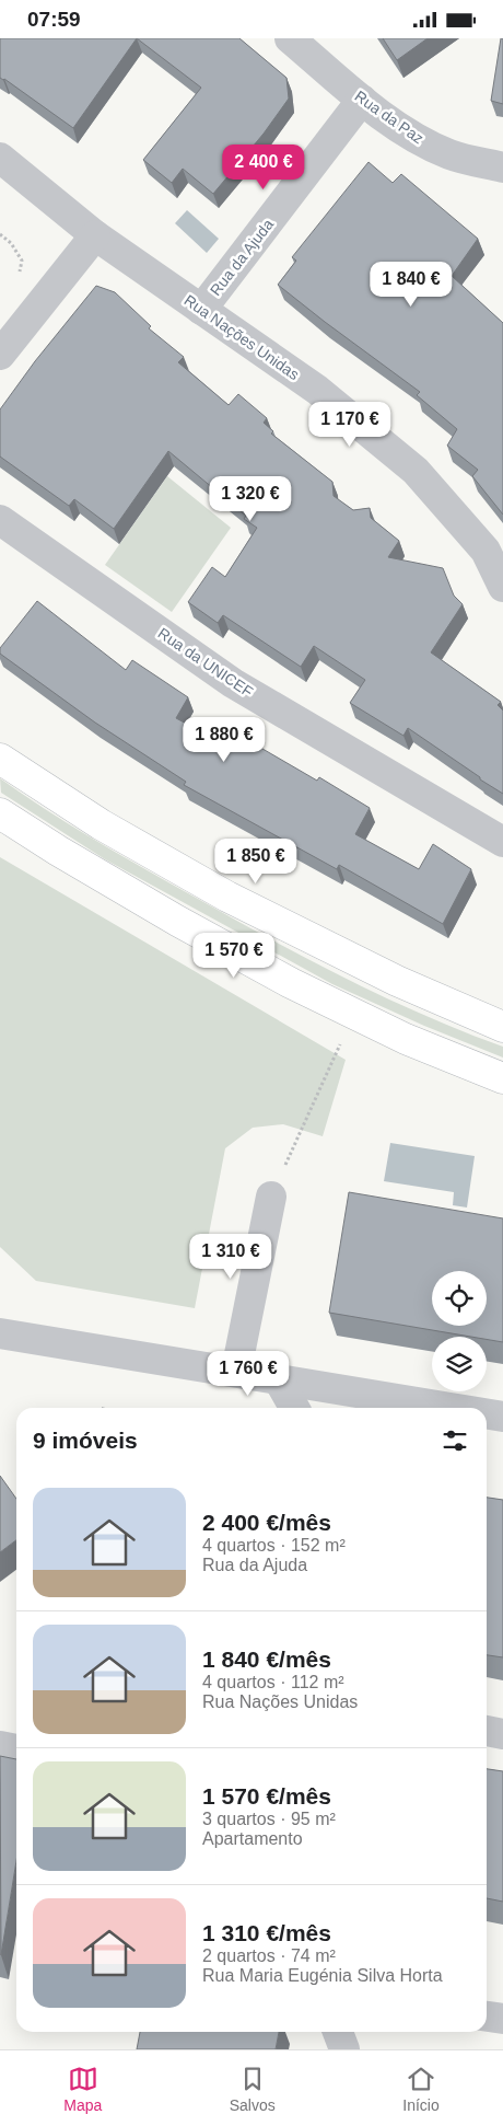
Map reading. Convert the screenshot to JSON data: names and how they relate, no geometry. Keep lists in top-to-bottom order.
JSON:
{
  "streets": {
    "street": [
      "Rua da Paz",
      "Rua da Ajuda",
      "Rua Nações Unidas",
      "Rua da UNICEF"
    ]
  },
  "crossings": [
    ["Rua da Paz", "Rua da Ajuda"],
    ["Rua da Ajuda", "Rua Nações Unidas"]
  ],
  "page": {
    "status": "07:59",
    "price": [
      "2 400 €",
      "1 840 €",
      "1 170 €",
      "1 320 €",
      "1 880 €",
      "1 850 €",
      "1 570 €",
      "1 310 €",
      "1 760 €"
    ],
    "heading": "9 imóveis",
    "list": [
      {
        "name": "2 400 €/mês",
        "note": "4 quartos · 152 m² · Rua da Ajuda"
      },
      {
        "name": "1 840 €/mês",
        "note": "4 quartos · 112 m² · Rua Nações Unidas"
      },
      {
        "name": "1 570 €/mês",
        "note": "3 quartos · 95 m² · Apartamento"
      },
      {
        "name": "1 310 €/mês",
        "note": "2 quartos · 74 m² · Rua Maria Eugénia Silva Horta"
      }
    ],
    "tabs": ["Mapa", "Salvos", "Início"]
  }
}
